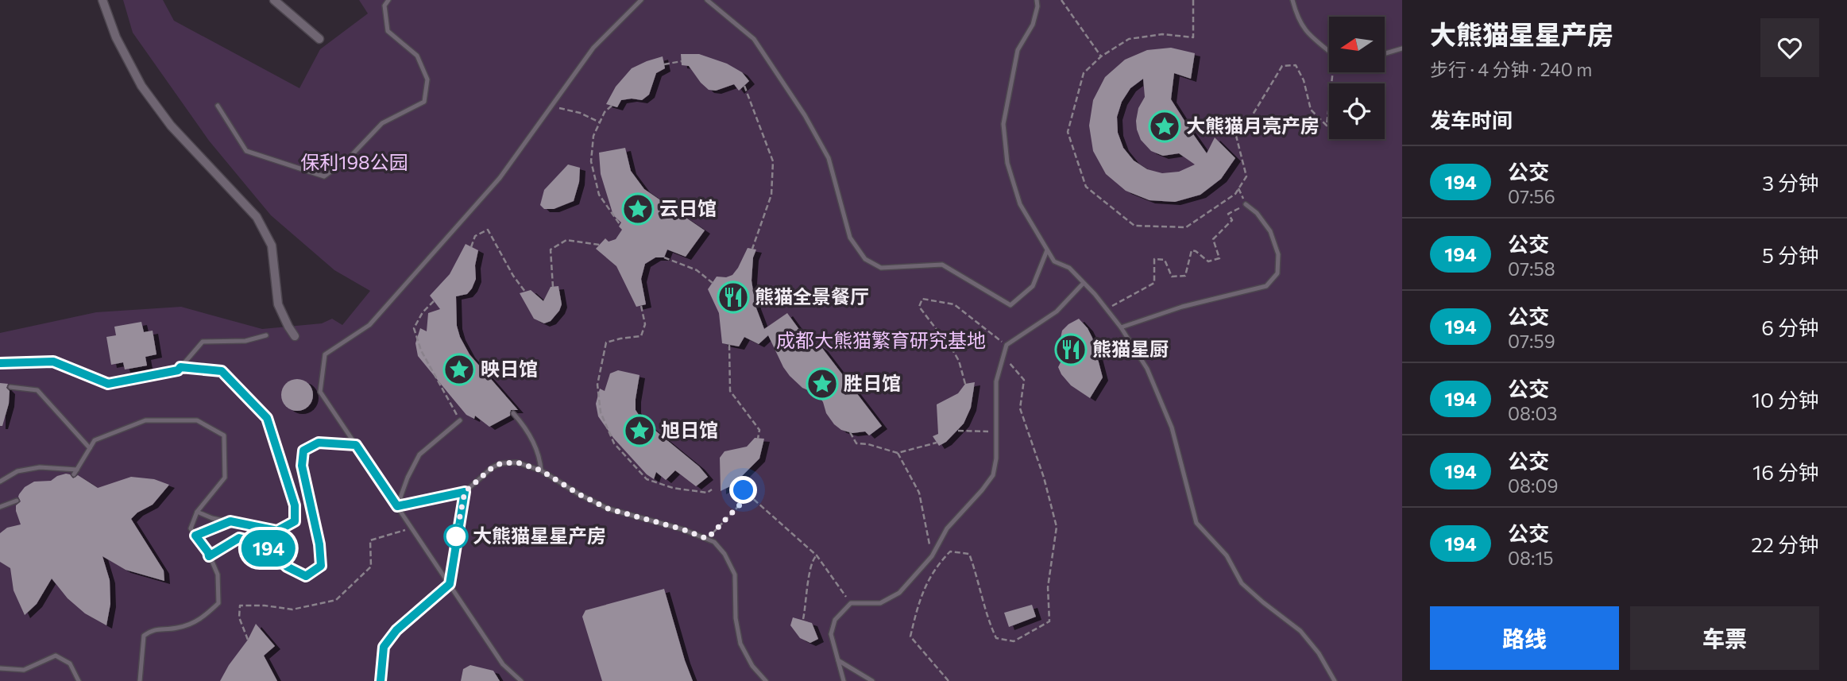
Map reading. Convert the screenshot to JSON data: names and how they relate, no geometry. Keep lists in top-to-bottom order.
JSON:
{
  "parks": ["保利198公园", "成都大熊猫繁育研究基地"],
  "places": {
    "place": [
      "大熊猫月亮产房",
      "云日馆",
      "映日馆",
      "胜日馆",
      "旭日馆"
    ],
    "restaurant": ["熊猫全景餐厅", "熊猫星厨"],
    "other": ["大熊猫星星产房"]
  },
  "lines": ["bus line 194"],
  "north": "left",
  "page": {
    "on_map": "194",
    "heading": [
      ["大熊猫星星产房", "步行 · 4 分钟 · 240 m"],
      "发车时间"
    ],
    "list": [
      {
        "mark": "194",
        "name": "公交",
        "note": "07:56",
        "value": "3 分钟"
      },
      {
        "mark": "194",
        "name": "公交",
        "note": "07:58",
        "value": "5 分钟"
      },
      {
        "mark": "194",
        "name": "公交",
        "note": "07:59",
        "value": "6 分钟"
      },
      {
        "mark": "194",
        "name": "公交",
        "note": "08:03",
        "value": "10 分钟"
      },
      {
        "mark": "194",
        "name": "公交",
        "note": "08:09",
        "value": "16 分钟"
      },
      {
        "mark": "194",
        "name": "公交",
        "note": "08:15",
        "value": "22 分钟"
      }
    ],
    "buttons": ["路线", "车票"]
  }
}
